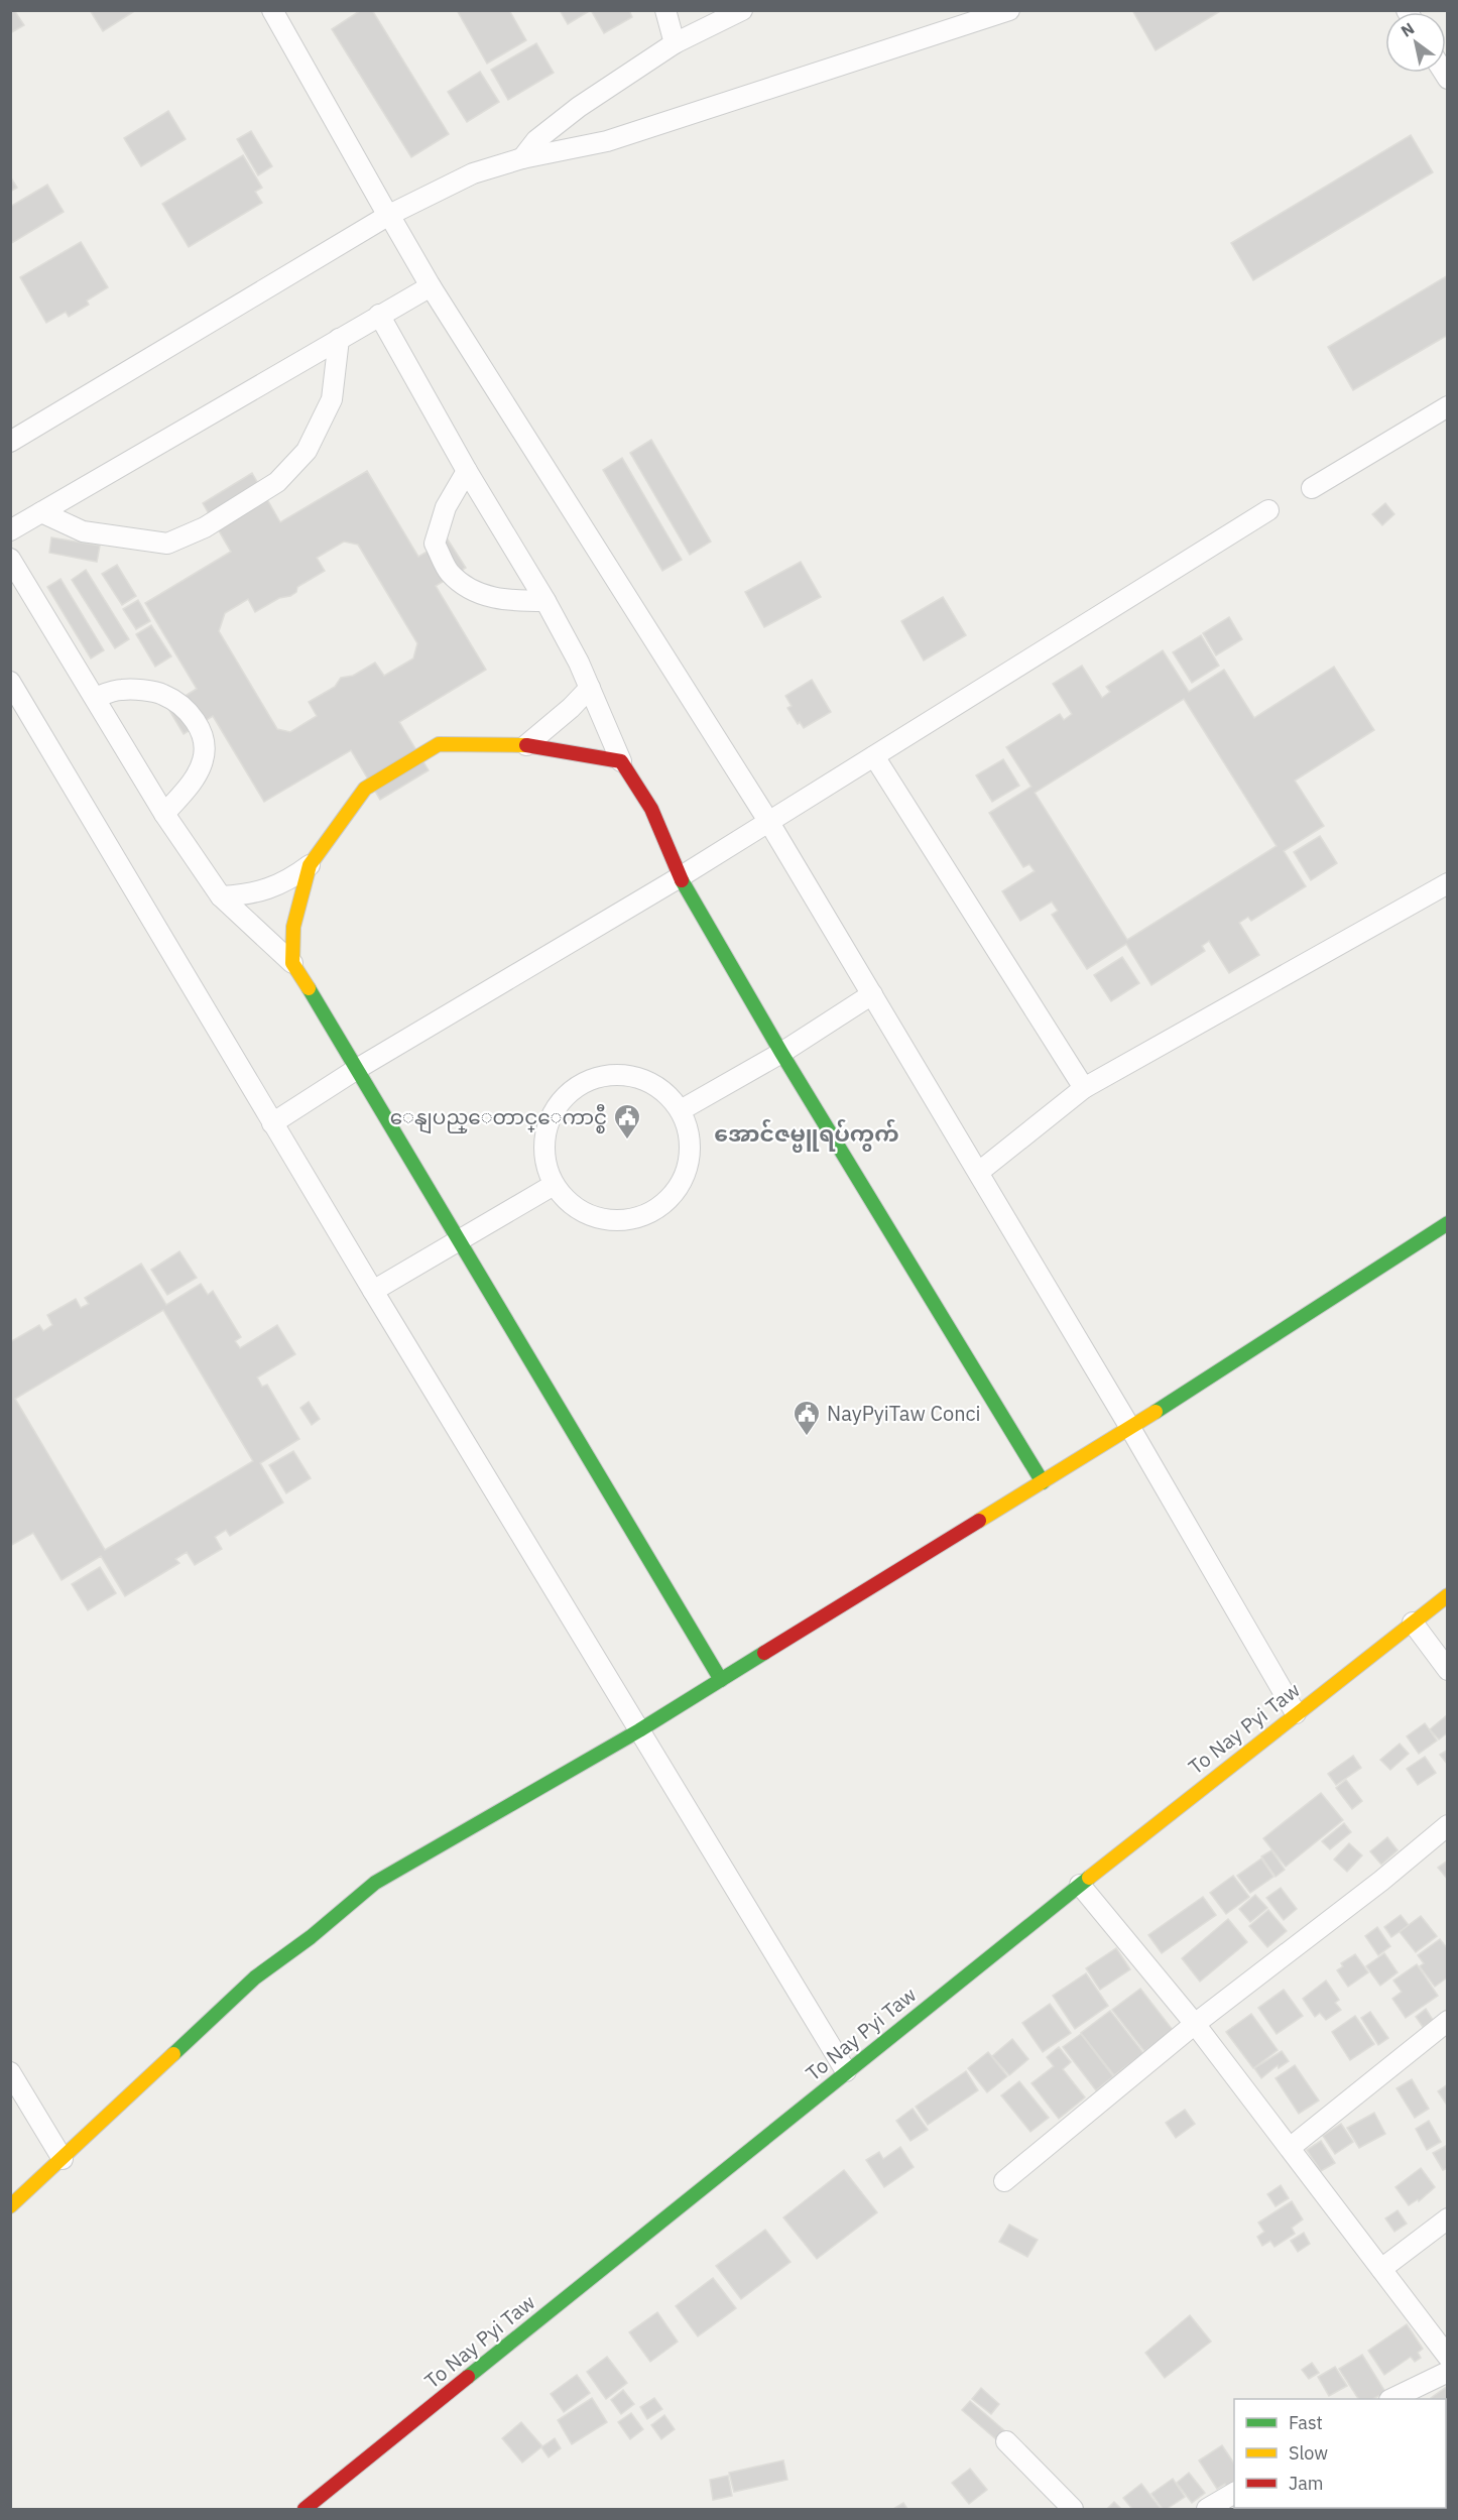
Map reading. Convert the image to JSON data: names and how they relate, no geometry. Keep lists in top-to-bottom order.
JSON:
{
  "streets": {
    "street": ["To Nay Pyi Taw"]
  },
  "districts": ["အောင်ဇမ္ဗူရပ်ကွက်"],
  "places": {
    "public building": ["ေနျပည္ေတာင္ေကာင္စီ", "NayPyiTaw Conci"]
  },
  "legend": ["Fast", "Slow", "Jam"],
  "north": "top left"
}
